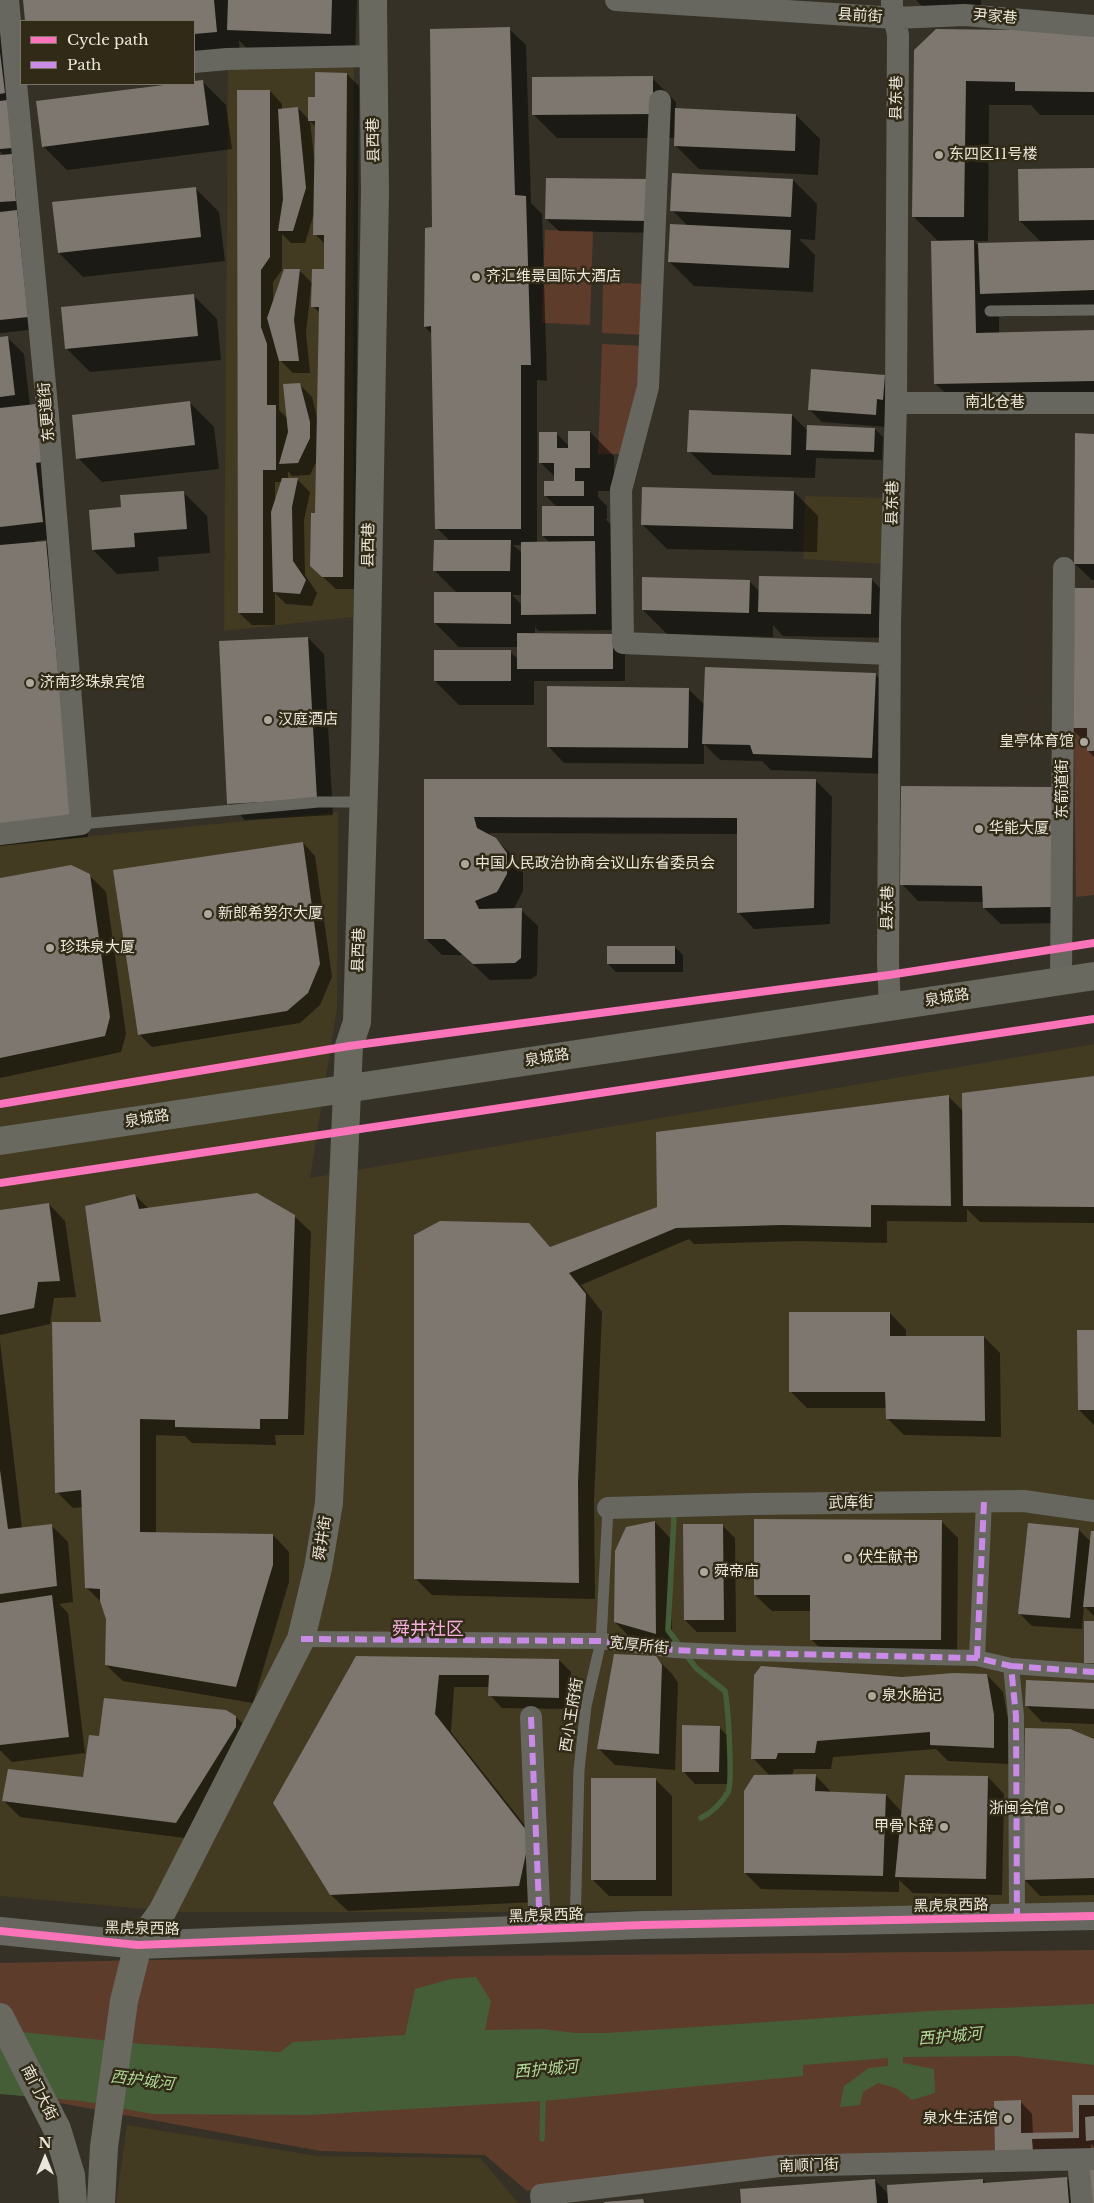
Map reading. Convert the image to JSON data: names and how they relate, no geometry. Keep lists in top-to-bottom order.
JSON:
{
  "streets": {
    "main road": [
      "县西巷",
      "泉城路",
      "舜井街",
      "南门大街"
    ],
    "street": [
      "县前街",
      "尹家巷",
      "县东巷",
      "南北仓巷",
      "东更道街",
      "东箭道街",
      "武库街",
      "宽厚所街",
      "黑虎泉西路",
      "南顺门街"
    ],
    "lane": ["西小王府街"]
  },
  "crossings": [
    ["县前街", "尹家巷"],
    ["县前街", "县东巷"],
    ["尹家巷", "县东巷"],
    ["县东巷", "南北仓巷"],
    ["县东巷", "泉城路"],
    ["县西巷", "泉城路"],
    ["县西巷", "舜井街"],
    ["东箭道街", "泉城路"],
    ["泉城路", "舜井街"],
    ["武库街", "西小王府街"],
    ["舜井街", "宽厚所街"],
    ["舜井街", "黑虎泉西路"],
    ["宽厚所街", "西小王府街"],
    ["西小王府街", "黑虎泉西路"]
  ],
  "districts": ["舜井社区"],
  "water": ["西护城河"],
  "places": [
    "东四区11号楼",
    "齐汇维景国际大酒店",
    "济南珍珠泉宾馆",
    "汉庭酒店",
    "皇亭体育馆",
    "华能大厦",
    "中国人民政治协商会议山东省委员会",
    "新郎希努尔大厦",
    "珍珠泉大厦",
    "伏生献书",
    "舜帝庙",
    "泉水胎记",
    "浙闽会馆",
    "甲骨卜辞",
    "泉水生活馆"
  ],
  "legend": ["Cycle path", "Path"],
  "north": "top"
}
